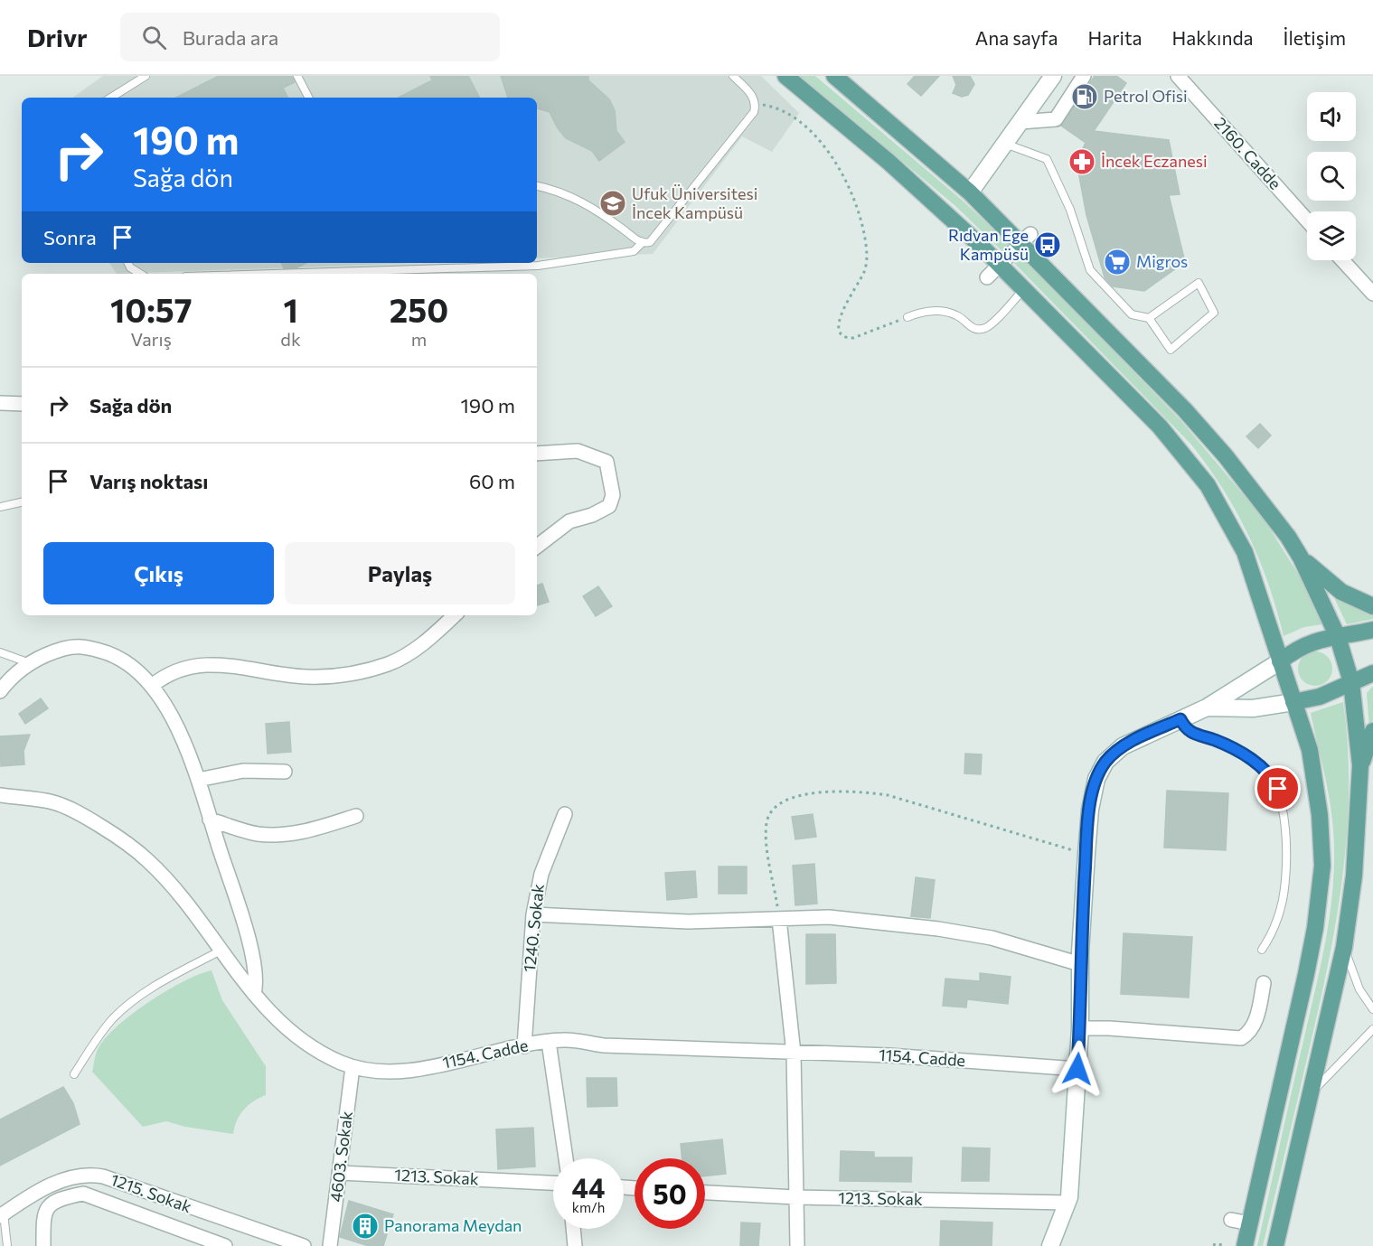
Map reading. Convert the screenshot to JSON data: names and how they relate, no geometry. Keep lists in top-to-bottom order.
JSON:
{
  "streets": {
    "street": [
      "2160. Cadde",
      "1240. Sokak",
      "1154. Cadde",
      "4603. Sokak",
      "1213. Sokak",
      "1215. Sokak"
    ]
  },
  "crossings": [
    ["1240. Sokak", "1154. Cadde"],
    ["1154. Cadde", "4603. Sokak"],
    ["4603. Sokak", "1213. Sokak"]
  ],
  "places": {
    "fuel station": ["Petrol Ofisi"],
    "pharmacy": ["İncek Eczanesi"],
    "school or university": ["Ufuk Üniversitesi İncek Kampüsü"],
    "bus stop": ["Rıdvan Ege Kampüsü"],
    "supermarket": ["Migros"],
    "building": ["Panorama Meydan"]
  },
  "page": {
    "header": "Drivr",
    "search": "Burada ara",
    "nav": [
      "Ana sayfa",
      "Harita",
      "Hakkında",
      "İletişim"
    ],
    "turn": ["190 m", "Sağa dön"],
    "then": "Sonra",
    "eta": [
      "10:57",
      "Varış",
      "1",
      "dk",
      "250",
      "m"
    ],
    "list": [
      {
        "name": "Sağa dön",
        "value": "190 m"
      },
      {
        "name": "Varış noktası",
        "value": "60 m"
      }
    ],
    "buttons": ["Çıkış", "Paylaş"],
    "speed": "44 km/h",
    "limit": "50"
  }
}
